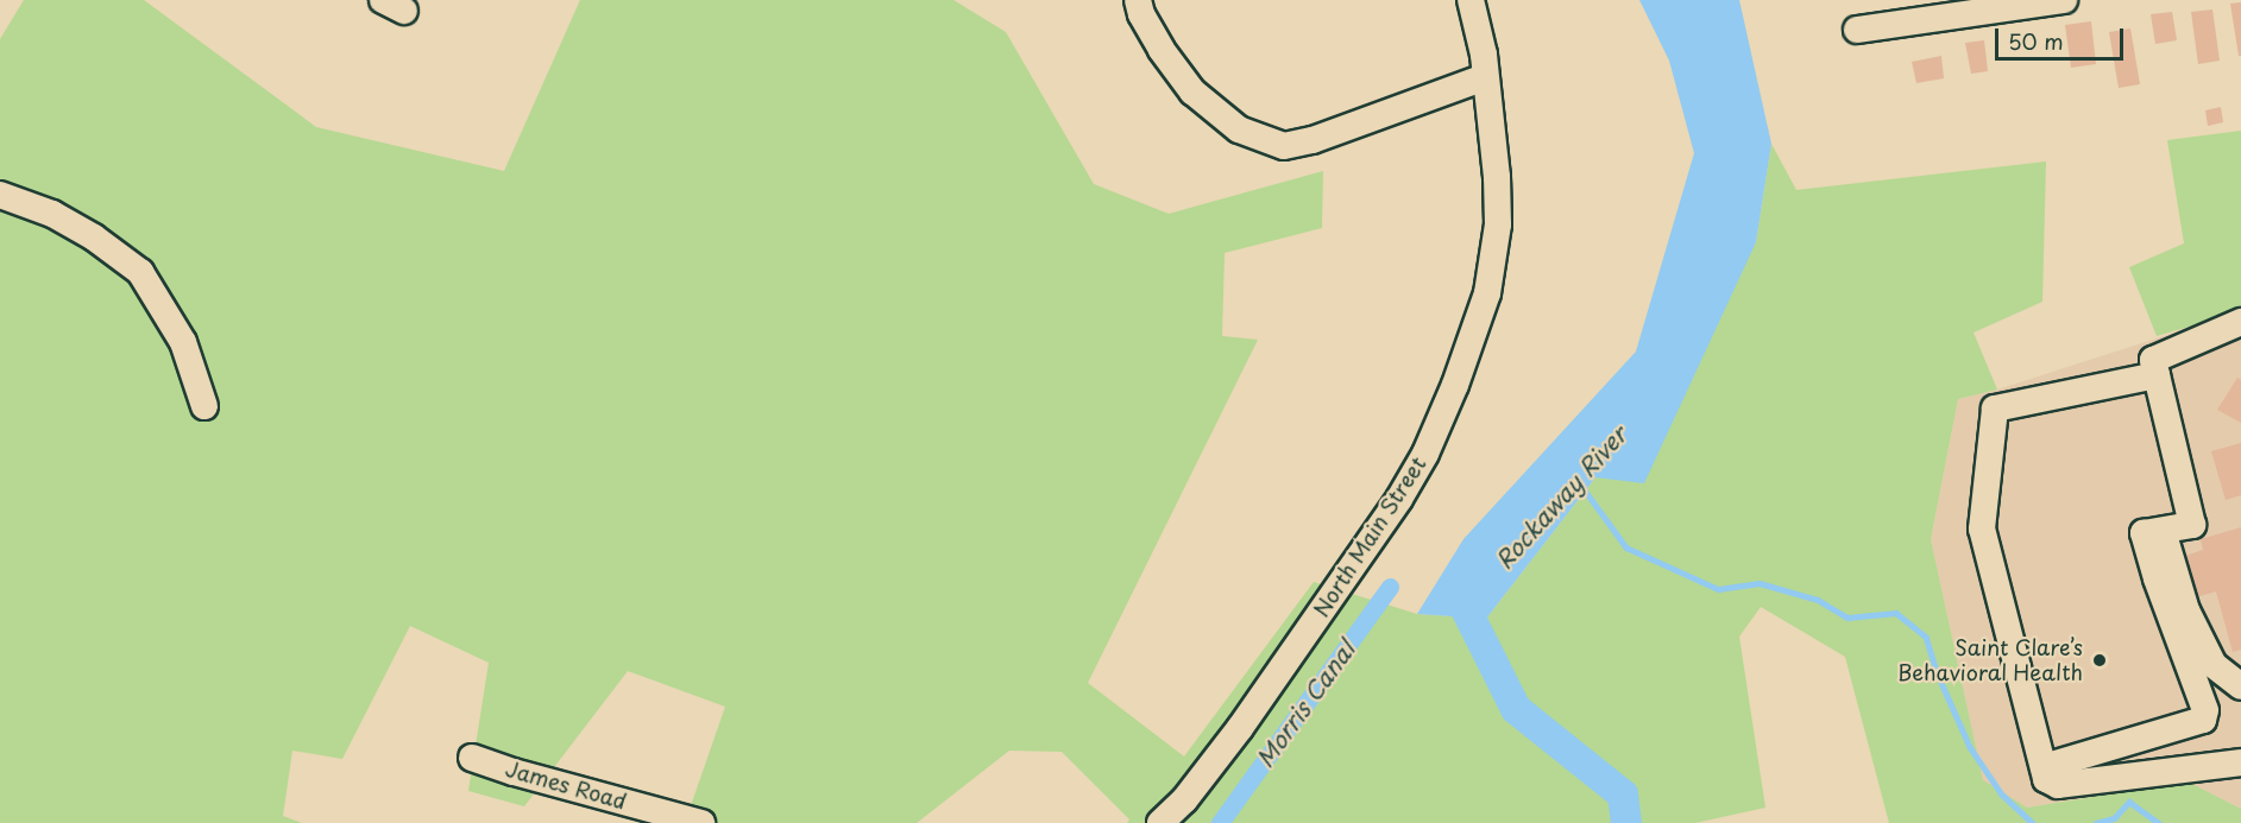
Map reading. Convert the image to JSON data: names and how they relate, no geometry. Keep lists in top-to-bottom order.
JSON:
{
  "streets": {
    "street": ["North Main Street", "James Road"]
  },
  "water": ["Rockaway River", "Morris Canal"],
  "places": ["Saint Clare’s Behavioral Health"],
  "scale_bar": "50 m"
}
